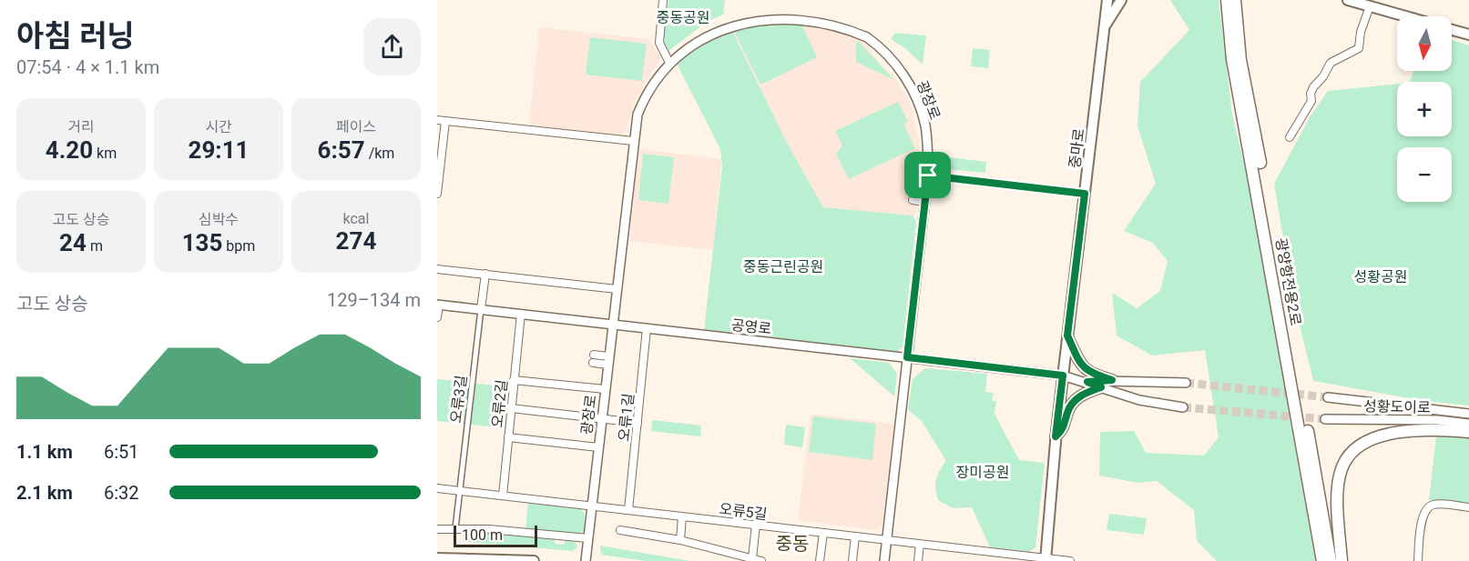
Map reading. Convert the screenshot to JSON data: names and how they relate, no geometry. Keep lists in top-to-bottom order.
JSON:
{
  "streets": {
    "highway": ["광양항전용2로"],
    "main road": ["중마로"],
    "street": [
      "광장로",
      "공영로",
      "오류3길",
      "오류2길",
      "성황도이로",
      "오류1길",
      "오류5길"
    ]
  },
  "crossings": [
    ["광장로", "공영로"],
    ["광장로", "오류5길"],
    ["중마로", "공영로"],
    ["중마로", "오류5길"],
    ["공영로", "오류3길"],
    ["공영로", "오류2길"],
    ["공영로", "오류1길"],
    ["오류3길", "오류5길"],
    ["오류2길", "오류5길"],
    ["오류1길", "오류5길"]
  ],
  "districts": ["중동"],
  "parks": [
    "중동공원",
    "중동근린공원",
    "성황공원",
    "장미공원"
  ],
  "scale_bar": "100 m",
  "north": "bottom",
  "page": {
    "heading": ["아침 러닝", "07:54 · 4 × 1.1 km"],
    "map_buttons": ["+", "−"],
    "stats": [
      ["거리", "4.20 km"],
      ["시간", "29:11"],
      ["페이스", "6:57 /km"],
      ["고도 상승", "24 m"],
      ["심박수", "135 bpm"],
      ["kcal", "274"]
    ],
    "chart": ["고도 상승", "129–134 m"],
    "list": [
      {
        "name": "1.1 km",
        "note": "6:51"
      },
      {
        "name": "2.1 km",
        "note": "6:32"
      }
    ],
    "scale": "100 m"
  }
}
